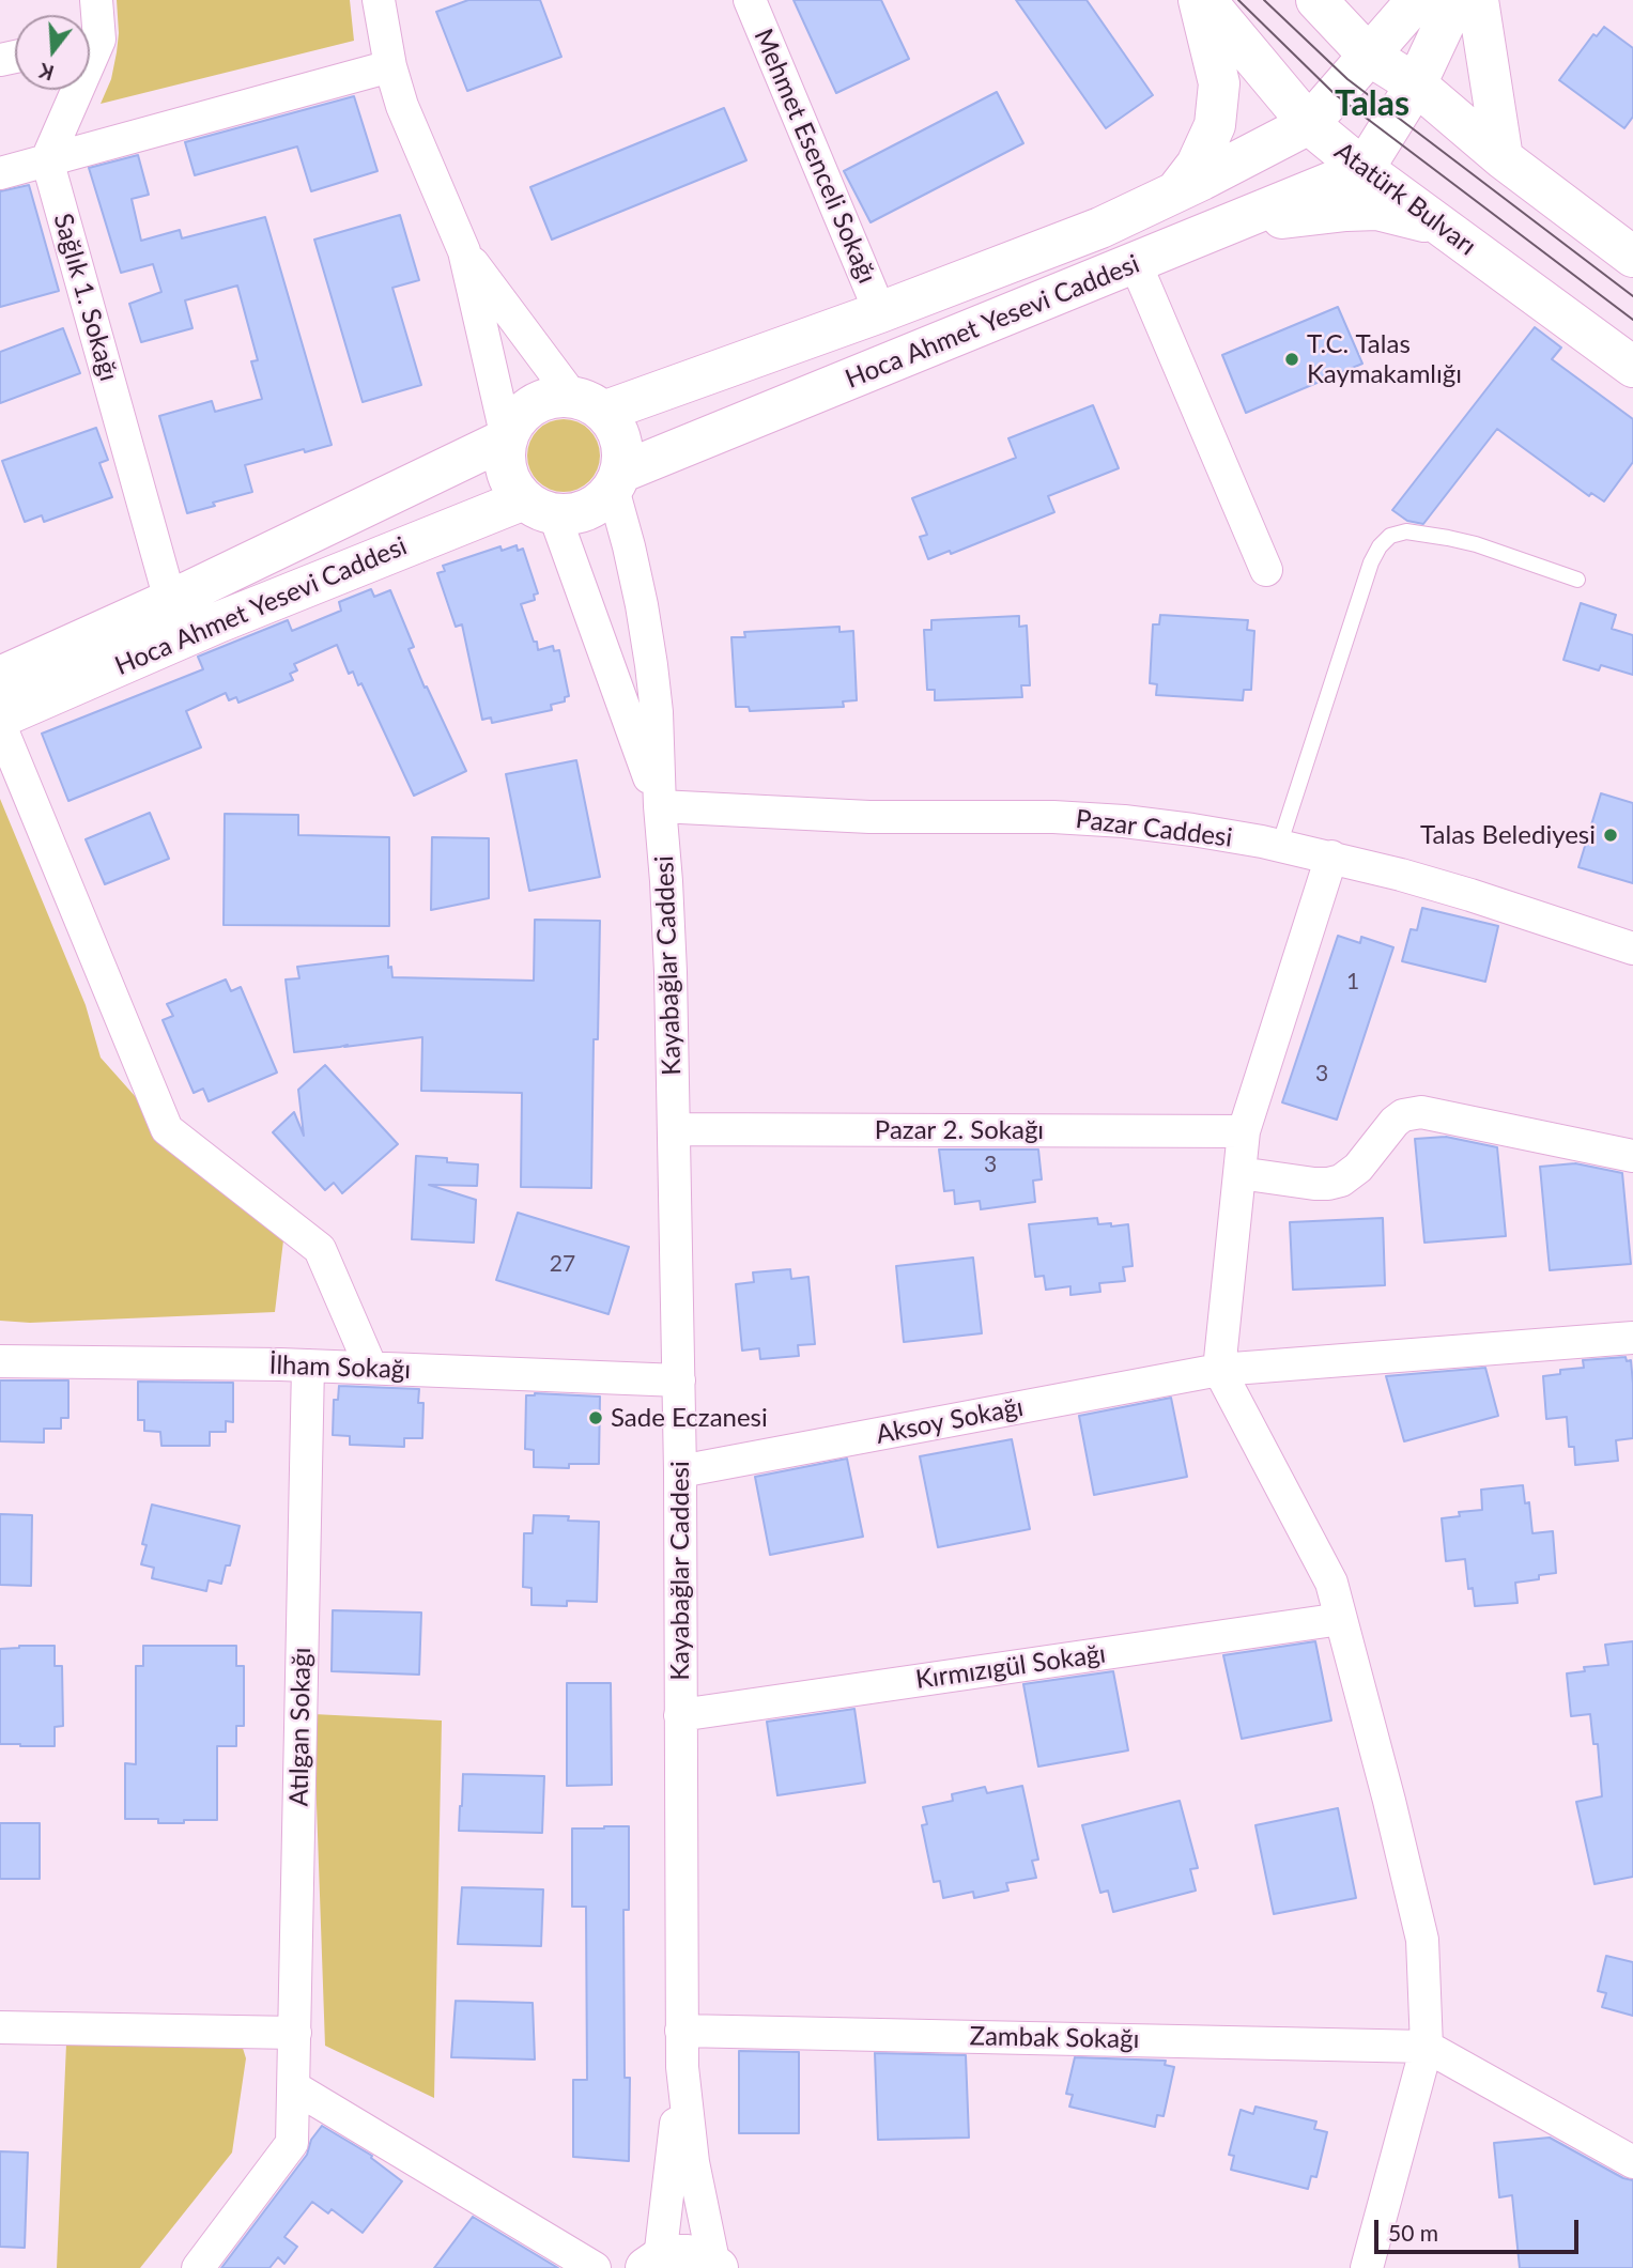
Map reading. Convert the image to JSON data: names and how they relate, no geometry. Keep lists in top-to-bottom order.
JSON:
{
  "streets": {
    "main road": ["Atatürk Bulvarı", "Hoca Ahmet Yesevi Caddesi"],
    "street": [
      "Mehmet Esenceli Sokağı",
      "Sağlık 1. Sokağı",
      "Pazar Caddesi",
      "Kayabağlar Caddesi",
      "Pazar 2. Sokağı",
      "İlham Sokağı",
      "Aksoy Sokağı",
      "Kırmızıgül Sokağı",
      "Atılgan Sokağı",
      "Zambak Sokağı"
    ]
  },
  "crossings": [
    ["Mehmet Esenceli Sokağı", "Hoca Ahmet Yesevi Caddesi"],
    ["Atatürk Bulvarı", "Hoca Ahmet Yesevi Caddesi"],
    ["Sağlık 1. Sokağı", "Hoca Ahmet Yesevi Caddesi"],
    ["Hoca Ahmet Yesevi Caddesi", "Kayabağlar Caddesi"],
    ["Pazar Caddesi", "Kayabağlar Caddesi"],
    ["Kayabağlar Caddesi", "Pazar 2. Sokağı"],
    ["Kayabağlar Caddesi", "İlham Sokağı"],
    ["Kayabağlar Caddesi", "Aksoy Sokağı"],
    ["Kayabağlar Caddesi", "Kırmızıgül Sokağı"],
    ["Kayabağlar Caddesi", "Zambak Sokağı"],
    ["İlham Sokağı", "Atılgan Sokağı"]
  ],
  "districts": ["Talas"],
  "places": ["T.C. Talas Kaymakamlığı", "Talas Belediyesi", "Sade Eczanesi"],
  "house_numbers": [
    "1",
    "3",
    "3",
    "27"
  ],
  "scale_bar": "50 m",
  "north": "bottom"
}
